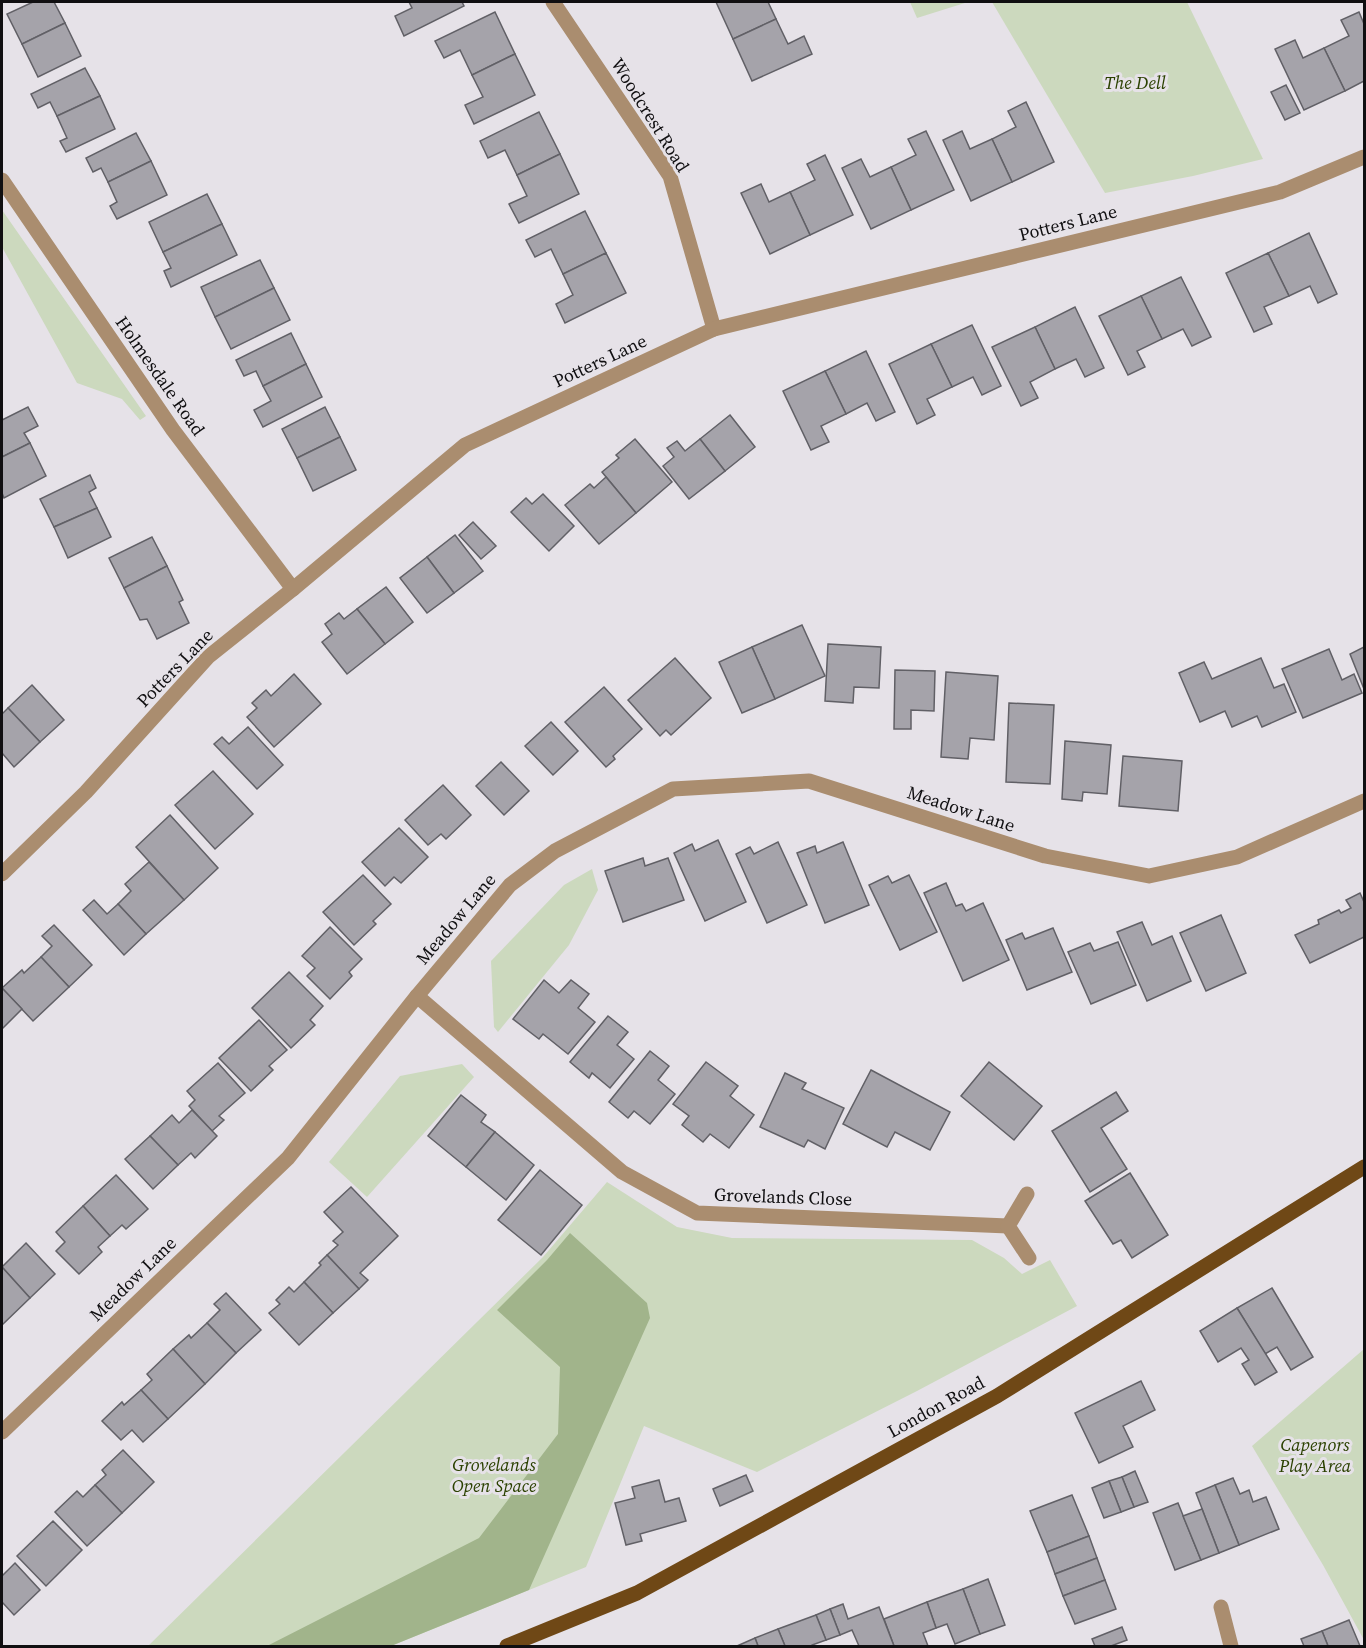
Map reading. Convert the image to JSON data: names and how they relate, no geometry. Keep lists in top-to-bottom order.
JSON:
{
  "streets": {
    "main road": ["London Road"],
    "street": [
      "Woodcrest Road",
      "Potters Lane",
      "Holmesdale Road",
      "Meadow Lane",
      "Grovelands Close"
    ]
  },
  "crossings": [
    ["Woodcrest Road", "Potters Lane"],
    ["Potters Lane", "Holmesdale Road"],
    ["Meadow Lane", "Grovelands Close"]
  ],
  "parks": ["The Dell", "Capenors Play Area", "Grovelands Open Space"]
}
